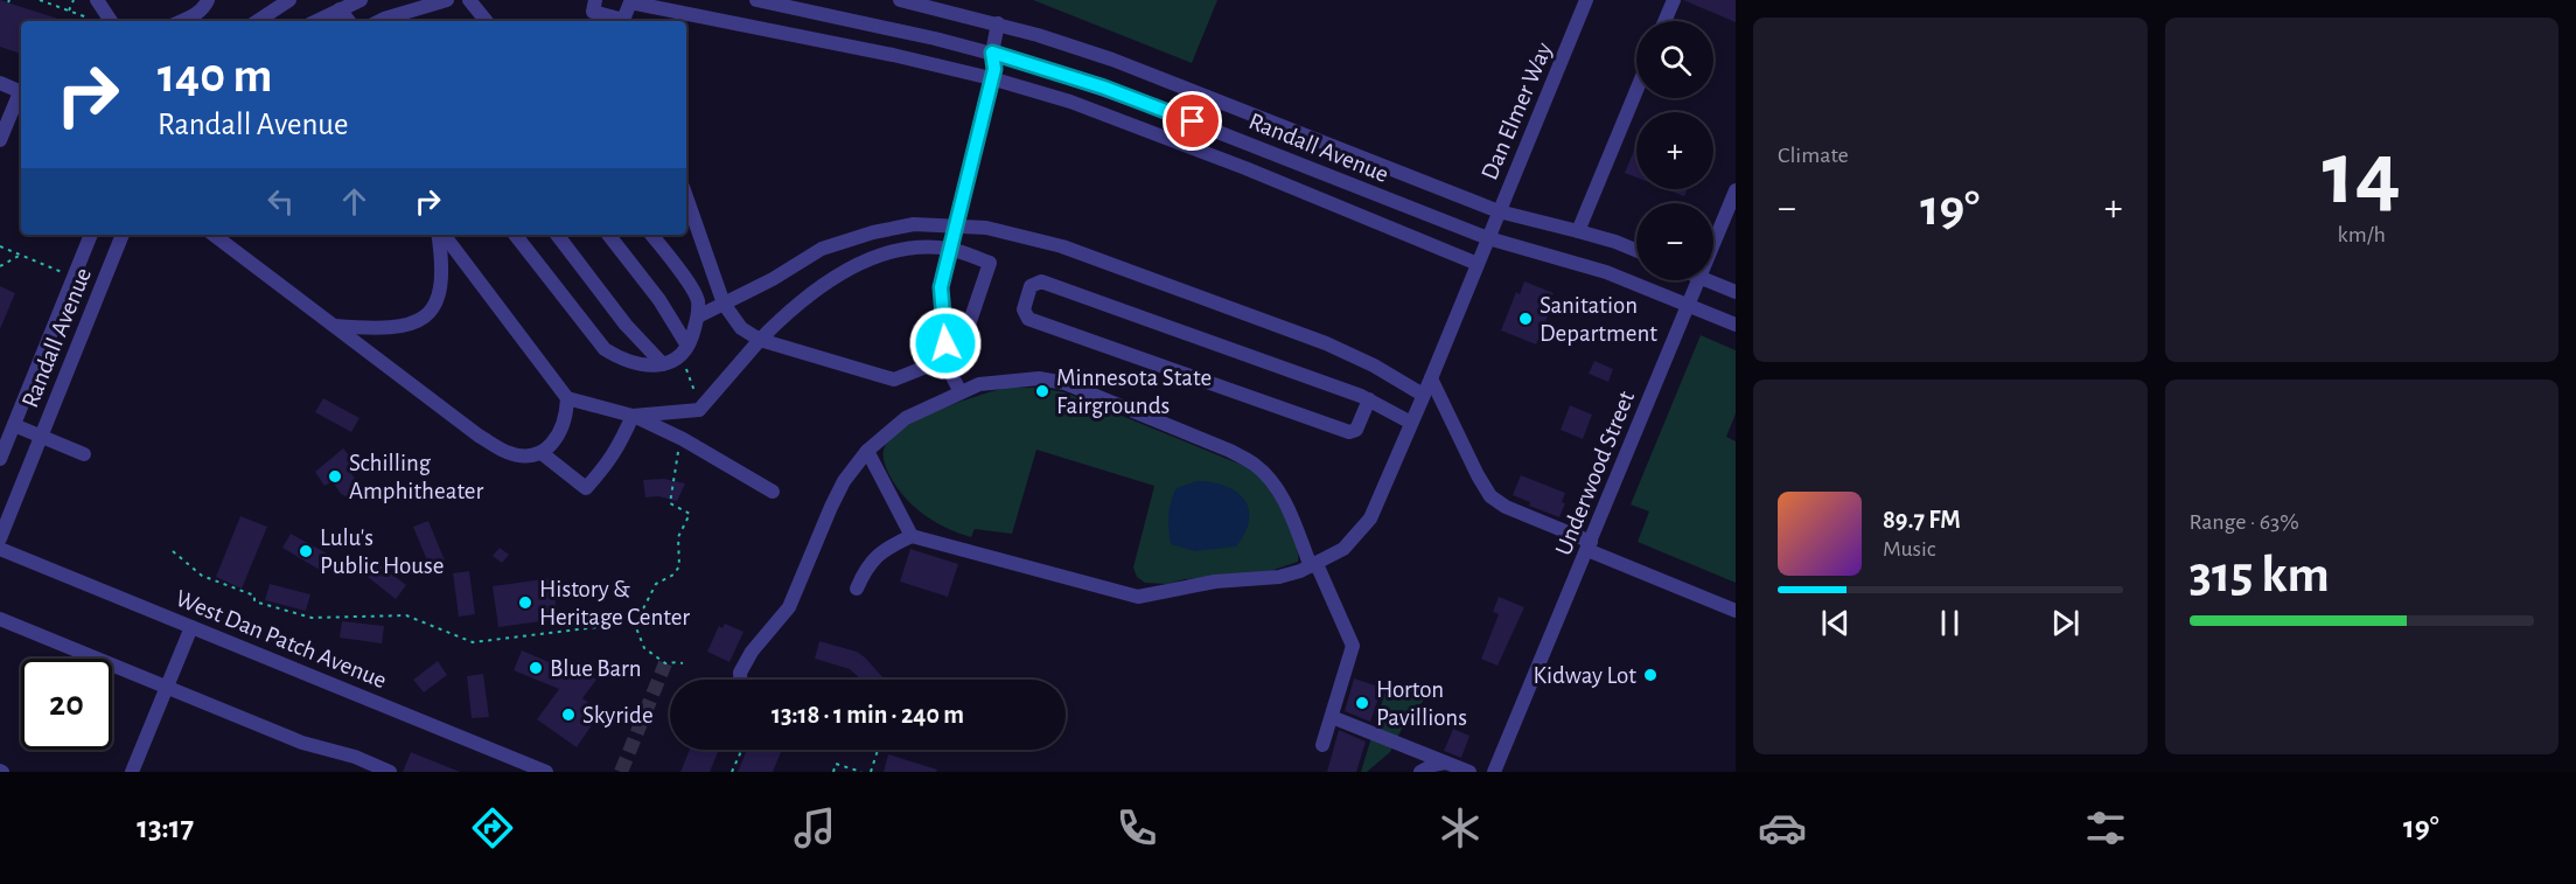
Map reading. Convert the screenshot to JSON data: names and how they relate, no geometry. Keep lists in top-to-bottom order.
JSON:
{
  "streets": {
    "street": [
      "Dan Elmer Way",
      "Randall Avenue",
      "Underwood Street",
      "West Dan Patch Avenue"
    ]
  },
  "crossings": [
    ["Dan Elmer Way", "Randall Avenue"],
    ["Randall Avenue", "Underwood Street"]
  ],
  "places": [
    "Sanitation Department",
    "Minnesota State Fairgrounds",
    "Schilling Amphitheater",
    "Lulu's Public House",
    "History & Heritage Center",
    "Blue Barn",
    "Kidway Lot",
    "Horton Pavillions",
    "Skyride"
  ],
  "page": {
    "tile": [
      "Climate",
      ["14", "km/h"],
      ["Range · 63%", "315 km"]
    ],
    "map_buttons": ["+", "−"],
    "turn": ["140 m", "Randall Avenue"],
    "heat": ["−", "19°", "+"],
    "song": ["89.7 FM", "Music"],
    "limit": "20",
    "trip": "13:18 · 1 min · 240 m",
    "tabs": ["13:17", "19°"]
  }
}
